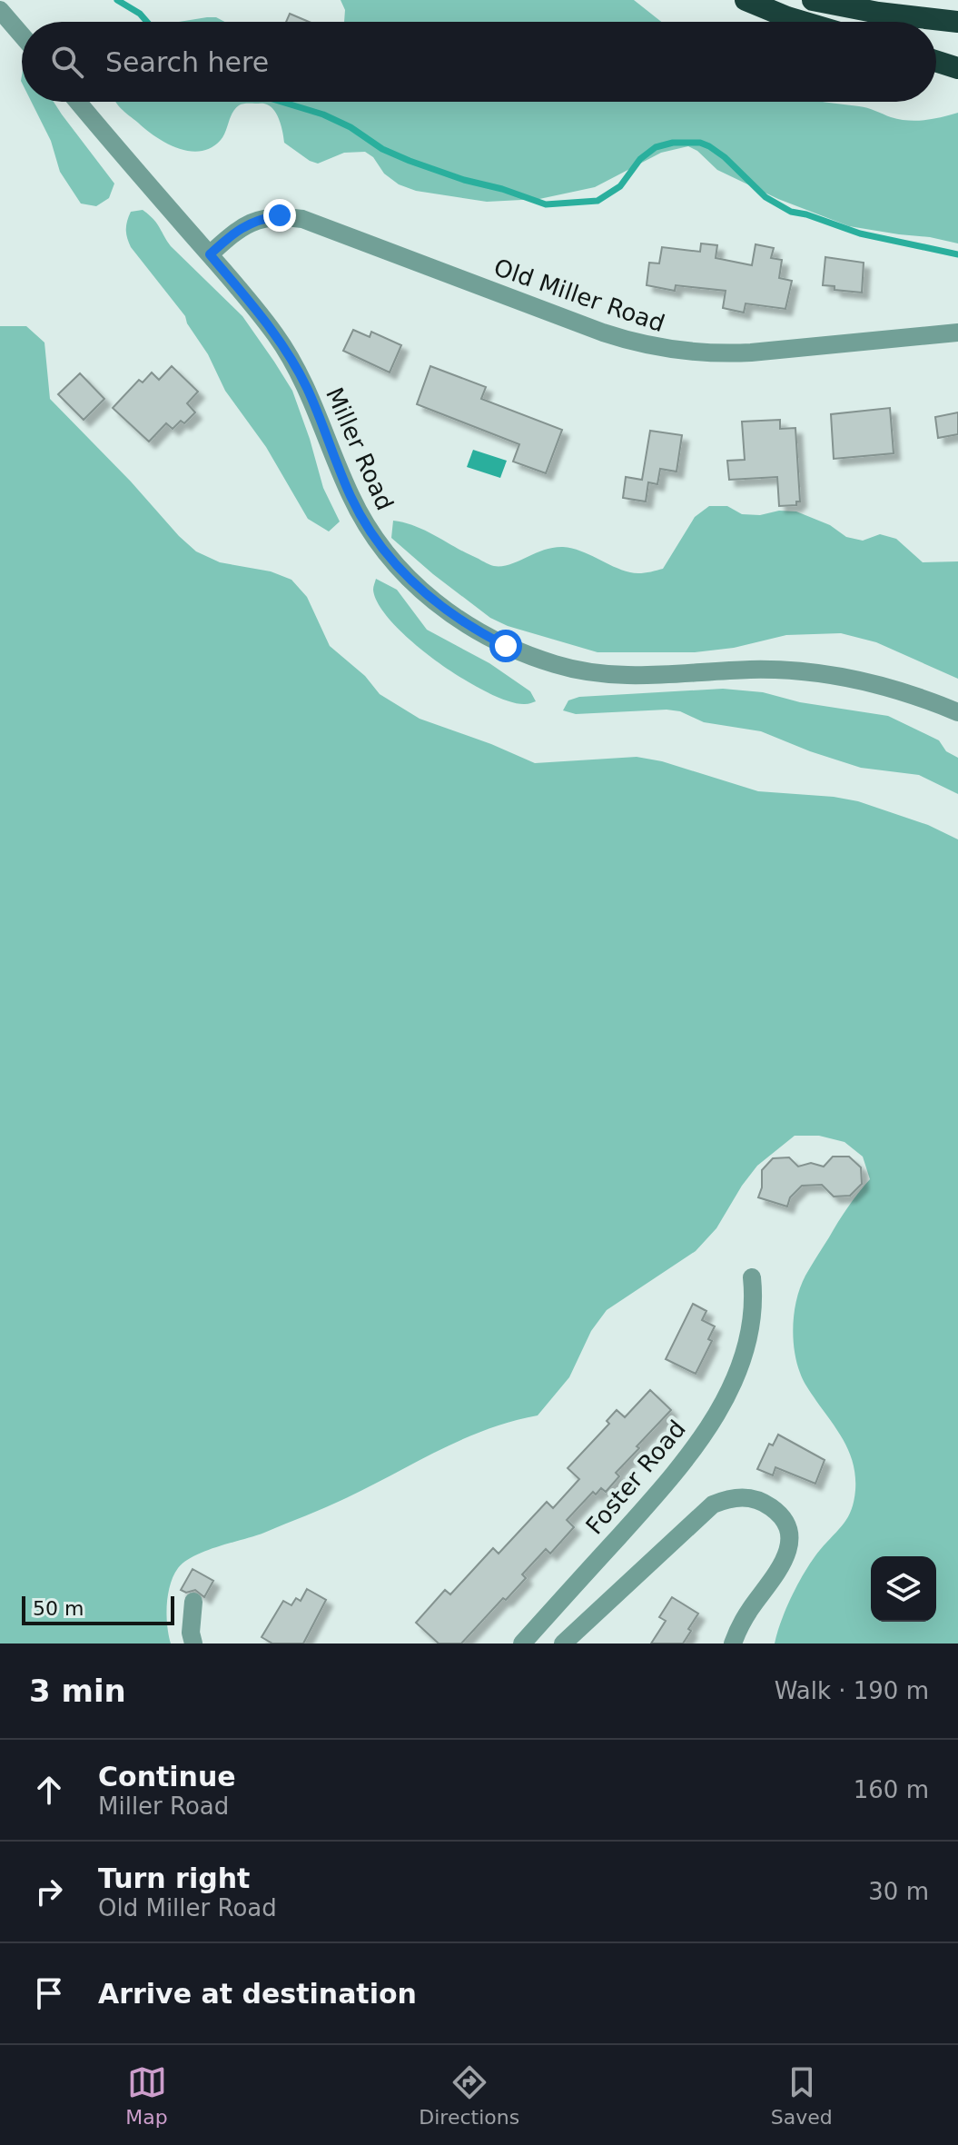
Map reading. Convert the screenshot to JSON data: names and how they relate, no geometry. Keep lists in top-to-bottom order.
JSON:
{
  "streets": {
    "street": ["Old Miller Road", "Miller Road", "Foster Road"]
  },
  "crossings": [
    ["Old Miller Road", "Miller Road"]
  ],
  "scale_bar": "50 m",
  "page": {
    "search": "Search here",
    "scale": "50 m",
    "heading": ["3 min", "Walk · 190 m"],
    "list": [
      ["Continue", "Miller Road", "160 m"],
      ["Turn right", "Old Miller Road", "30 m"],
      "Arrive at destination"
    ],
    "nav": ["Map", "Directions", "Saved"]
  }
}
